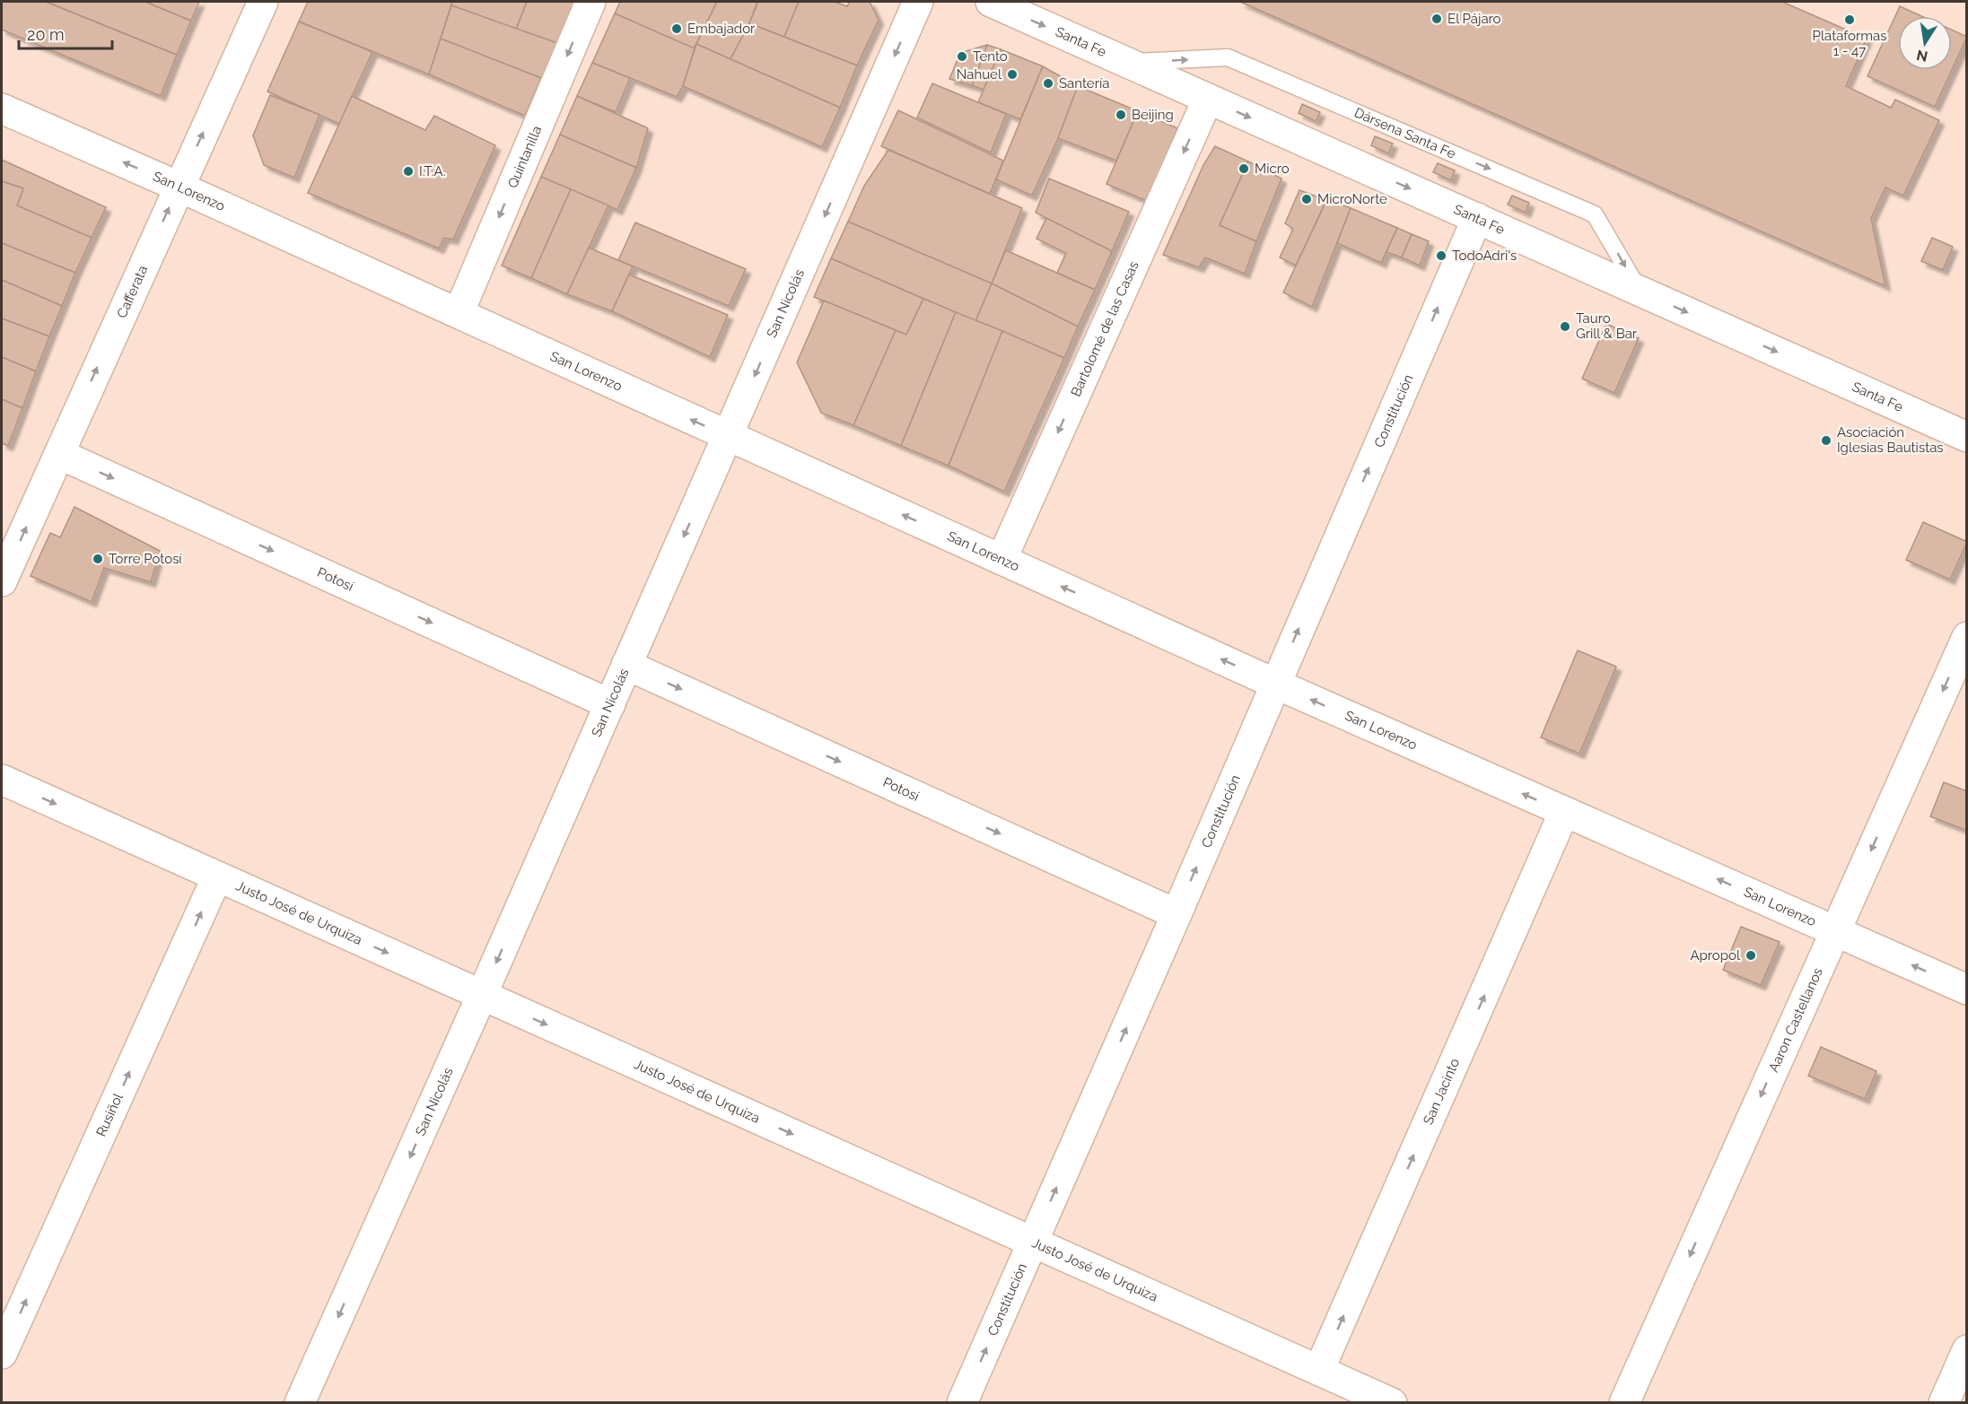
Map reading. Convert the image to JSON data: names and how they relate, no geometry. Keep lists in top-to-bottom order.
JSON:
{
  "streets": {
    "street": [
      "Santa Fe",
      "Quintanilla",
      "San Lorenzo",
      "Cafferata",
      "San Nicolás",
      "Bartolomé de las Casas",
      "Constitución",
      "Potosí",
      "Justo José de Urquiza",
      "Aaron Castellanos",
      "San Jacinto",
      "Rusiñol"
    ],
    "lane": ["Dársena Santa Fe"]
  },
  "crossings": [
    ["Santa Fe", "Dársena Santa Fe"],
    ["Santa Fe", "Bartolomé de las Casas"],
    ["Santa Fe", "Constitución"],
    ["Quintanilla", "San Lorenzo"],
    ["San Lorenzo", "Cafferata"],
    ["San Lorenzo", "San Nicolás"],
    ["San Lorenzo", "Bartolomé de las Casas"],
    ["San Lorenzo", "Constitución"],
    ["San Lorenzo", "Aaron Castellanos"],
    ["San Lorenzo", "San Jacinto"],
    ["Cafferata", "Potosí"],
    ["San Nicolás", "Potosí"],
    ["San Nicolás", "Justo José de Urquiza"],
    ["Constitución", "Potosí"],
    ["Constitución", "Justo José de Urquiza"],
    ["Justo José de Urquiza", "San Jacinto"],
    ["Justo José de Urquiza", "Rusiñol"]
  ],
  "one_way": [
    "Santa Fe",
    "Dársena Santa Fe",
    "Quintanilla",
    "San Lorenzo",
    "Cafferata",
    "San Nicolás",
    "Bartolomé de las Casas",
    "Constitución",
    "Potosí",
    "Justo José de Urquiza",
    "Aaron Castellanos",
    "San Jacinto",
    "Rusiñol"
  ],
  "places": [
    "El Pájaro",
    "Plataformas 1 - 47",
    "Embajador",
    "Tento",
    "Nahuel",
    "Santería",
    "Beijing",
    "Micro",
    "I.T.A.",
    "MicroNorte",
    "TodoAdri's",
    "Tauro Grill & Bar",
    "Asociación Iglesias Bautistas",
    "Torre Potosí",
    "Apropol"
  ],
  "scale_bar": "20 m",
  "north": "bottom"
}
